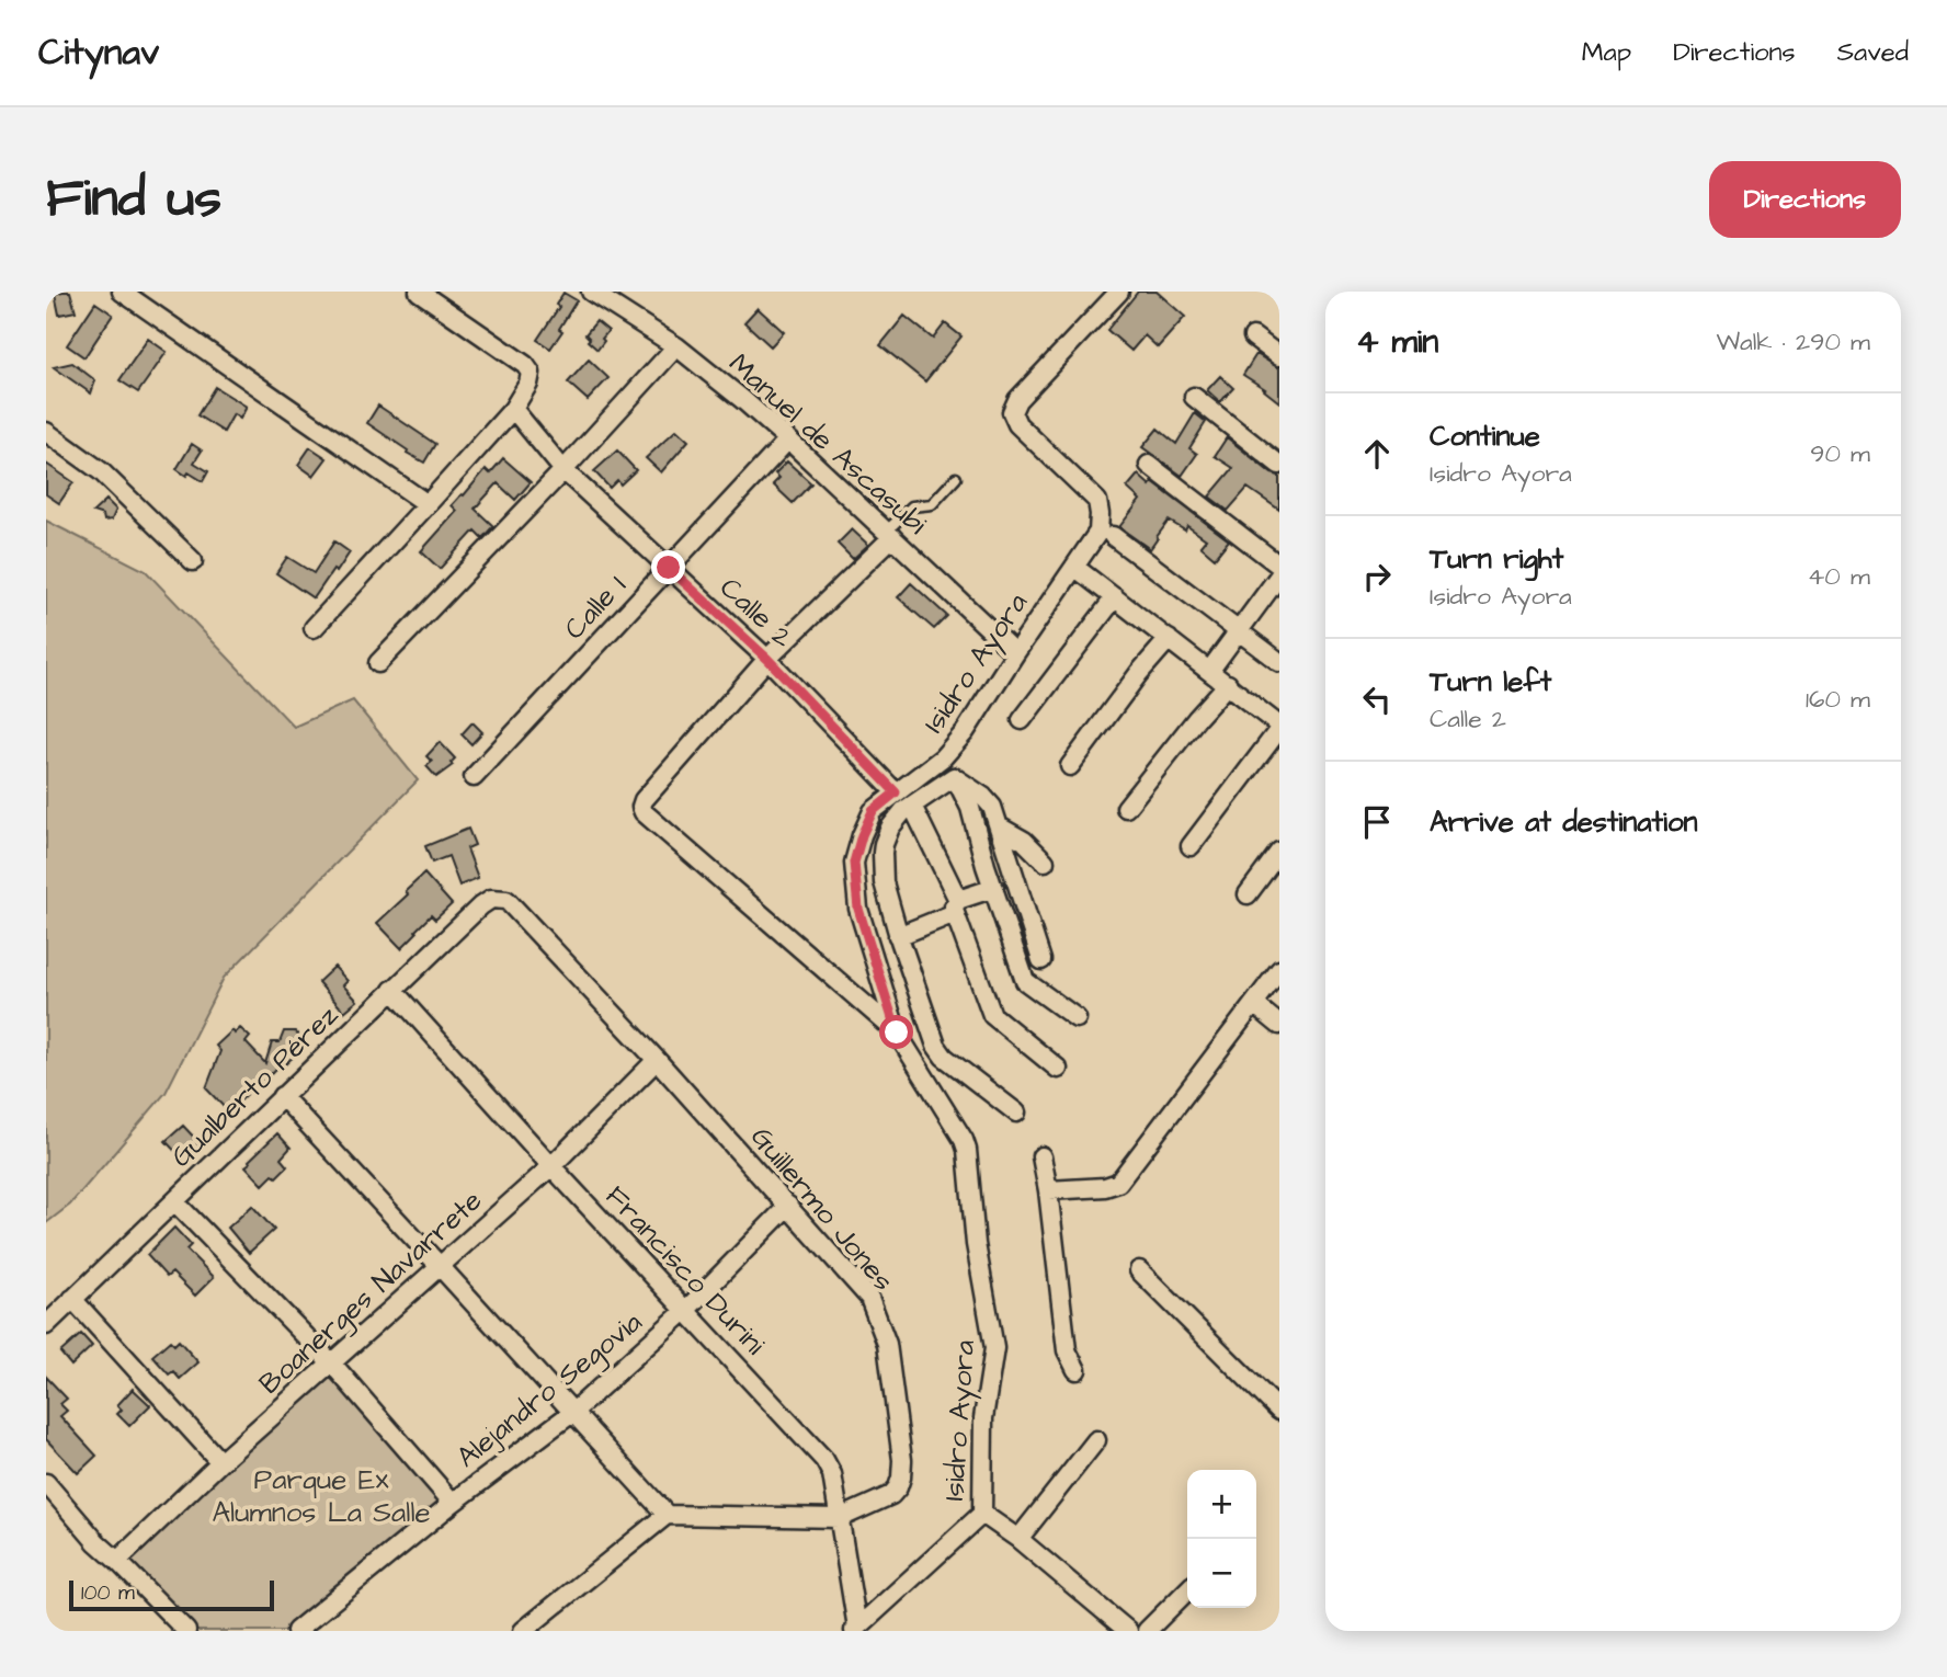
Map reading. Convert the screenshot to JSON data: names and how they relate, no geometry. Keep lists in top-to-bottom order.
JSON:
{
  "streets": {
    "street": [
      "Manuel de Ascasubi",
      "Calle I",
      "Calle 2",
      "Isidro Ayora",
      "Gualberto Pérez",
      "Guillermo Jones",
      "Francisco Durini",
      "Boanerges Navarrete",
      "Alejandro Segovia"
    ]
  },
  "crossings": [
    ["Manuel de Ascasubi", "Calle I"],
    ["Manuel de Ascasubi", "Isidro Ayora"],
    ["Calle I", "Calle 2"],
    ["Calle 2", "Isidro Ayora"],
    ["Isidro Ayora", "Francisco Durini"],
    ["Gualberto Pérez", "Guillermo Jones"],
    ["Gualberto Pérez", "Francisco Durini"],
    ["Guillermo Jones", "Francisco Durini"],
    ["Guillermo Jones", "Boanerges Navarrete"],
    ["Guillermo Jones", "Alejandro Segovia"],
    ["Francisco Durini", "Boanerges Navarrete"],
    ["Francisco Durini", "Alejandro Segovia"]
  ],
  "parks": ["Parque Ex Alumnos La Salle"],
  "scale_bar": "100 m",
  "page": {
    "header": "Citynav",
    "nav": ["Map", "Directions", "Saved"],
    "buttons": "Directions",
    "title": "Find us",
    "heading": ["4 min", "Walk · 290 m"],
    "list": [
      ["Continue", "Isidro Ayora", "90 m"],
      ["Turn right", "Isidro Ayora", "40 m"],
      ["Turn left", "Calle 2", "160 m"],
      "Arrive at destination"
    ],
    "map_buttons": ["+", "−"],
    "scale": "100 m"
  }
}
